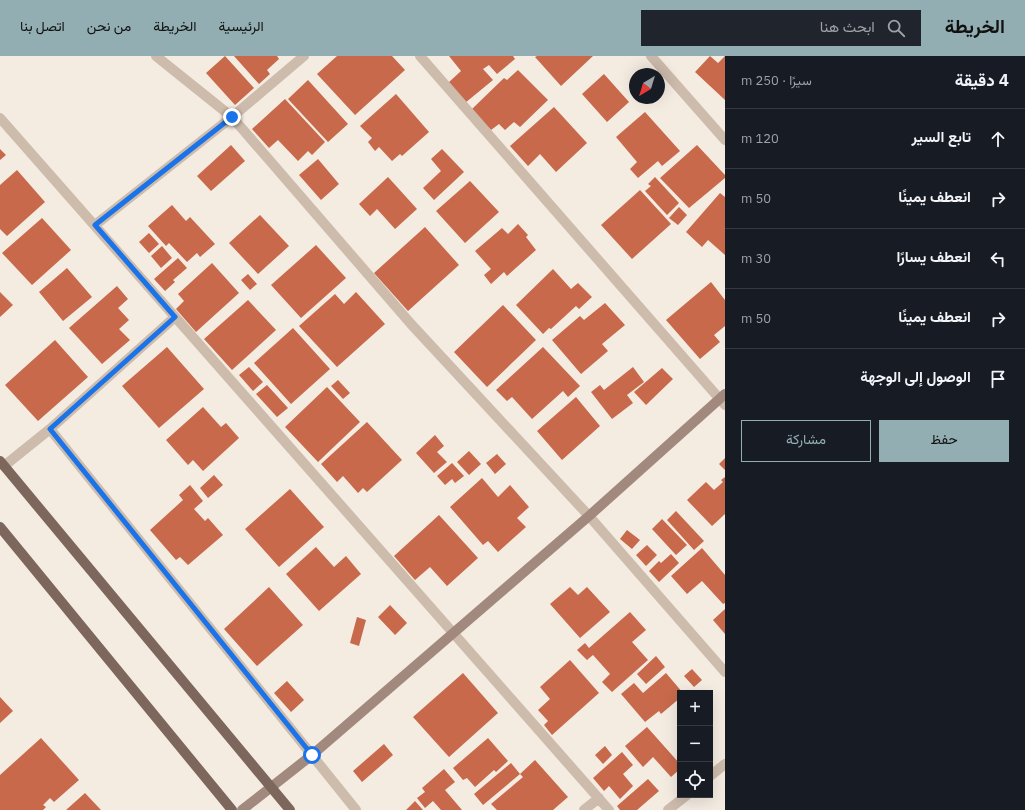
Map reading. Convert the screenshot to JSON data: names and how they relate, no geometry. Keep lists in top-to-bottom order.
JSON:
{
  "north": "bottom left",
  "page": {
    "header": "الخريطة",
    "search": "ابحث هنا",
    "nav": [
      "الرئيسية",
      "الخريطة",
      "من نحن",
      "اتصل بنا"
    ],
    "heading": ["4 دقيقة", "سيرًا · 250 m"],
    "list": [
      ["تابع السير", "120 m"],
      ["انعطف يمينًا", "50 m"],
      ["انعطف يسارًا", "30 m"],
      ["انعطف يمينًا", "50 m"],
      "الوصول إلى الوجهة"
    ],
    "buttons": ["حفظ", "مشاركة"],
    "map_buttons": ["+", "−"]
  }
}
